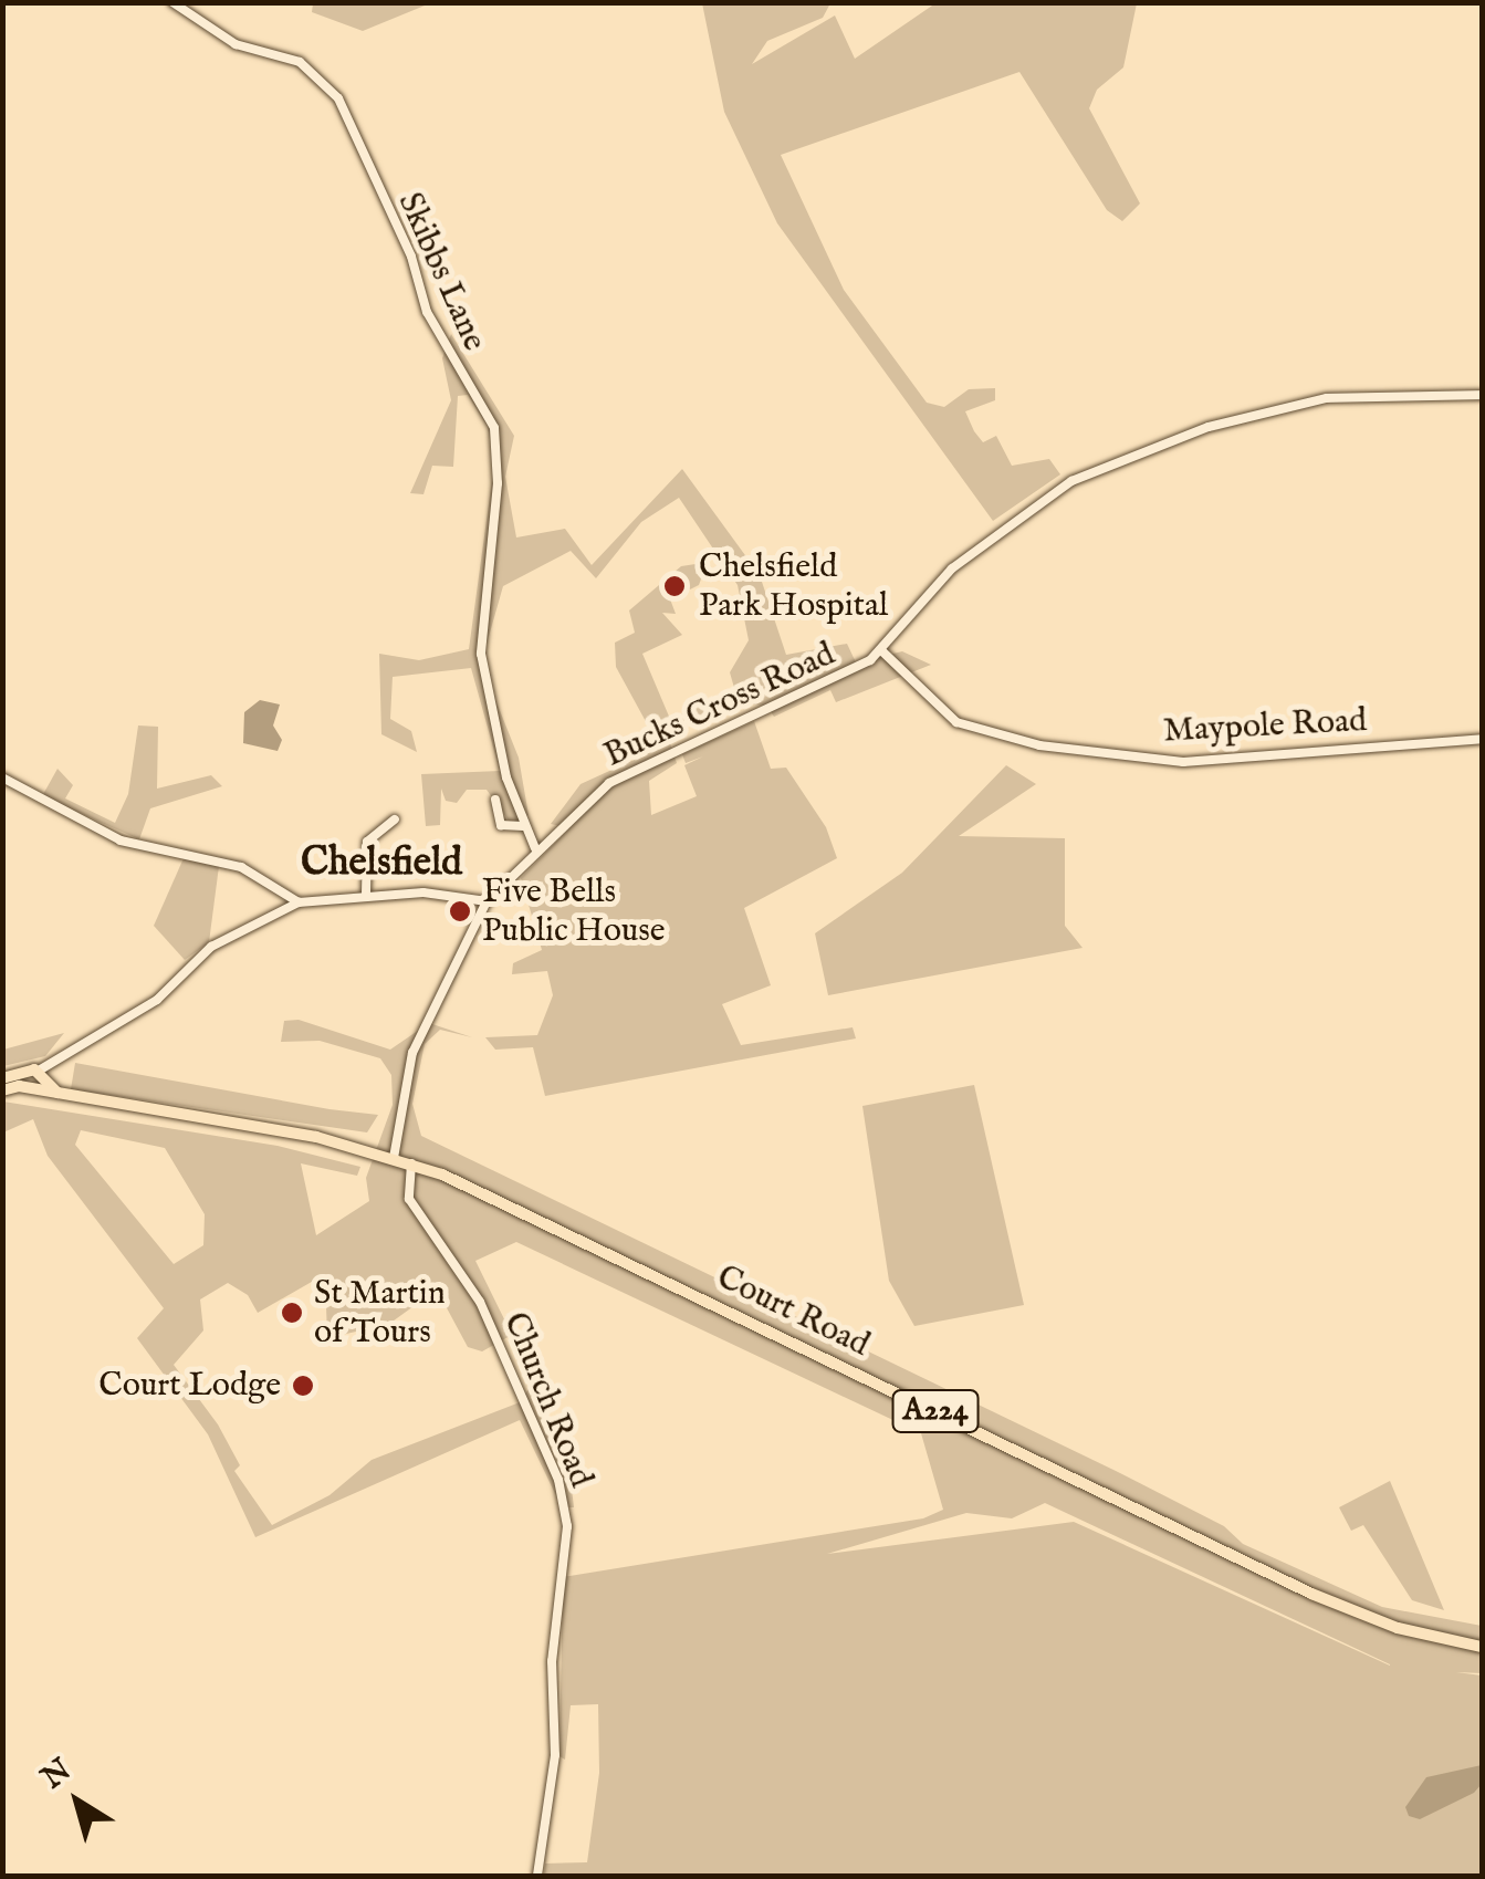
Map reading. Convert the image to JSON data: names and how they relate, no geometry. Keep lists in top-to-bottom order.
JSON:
{
  "streets": {
    "main road": ["Court Road", "A224"],
    "street": [
      "Skibbs Lane",
      "Bucks Cross Road",
      "Maypole Road",
      "Church Road"
    ]
  },
  "crossings": [
    ["Skibbs Lane", "Bucks Cross Road"],
    ["Bucks Cross Road", "Maypole Road"],
    ["Court Road", "Church Road"]
  ],
  "districts": ["Chelsfield"],
  "places": [
    "Chelsfield Park Hospital",
    "Five Bells Public House",
    "St Martin of Tours",
    "Court Lodge"
  ],
  "north": "top left"
}
